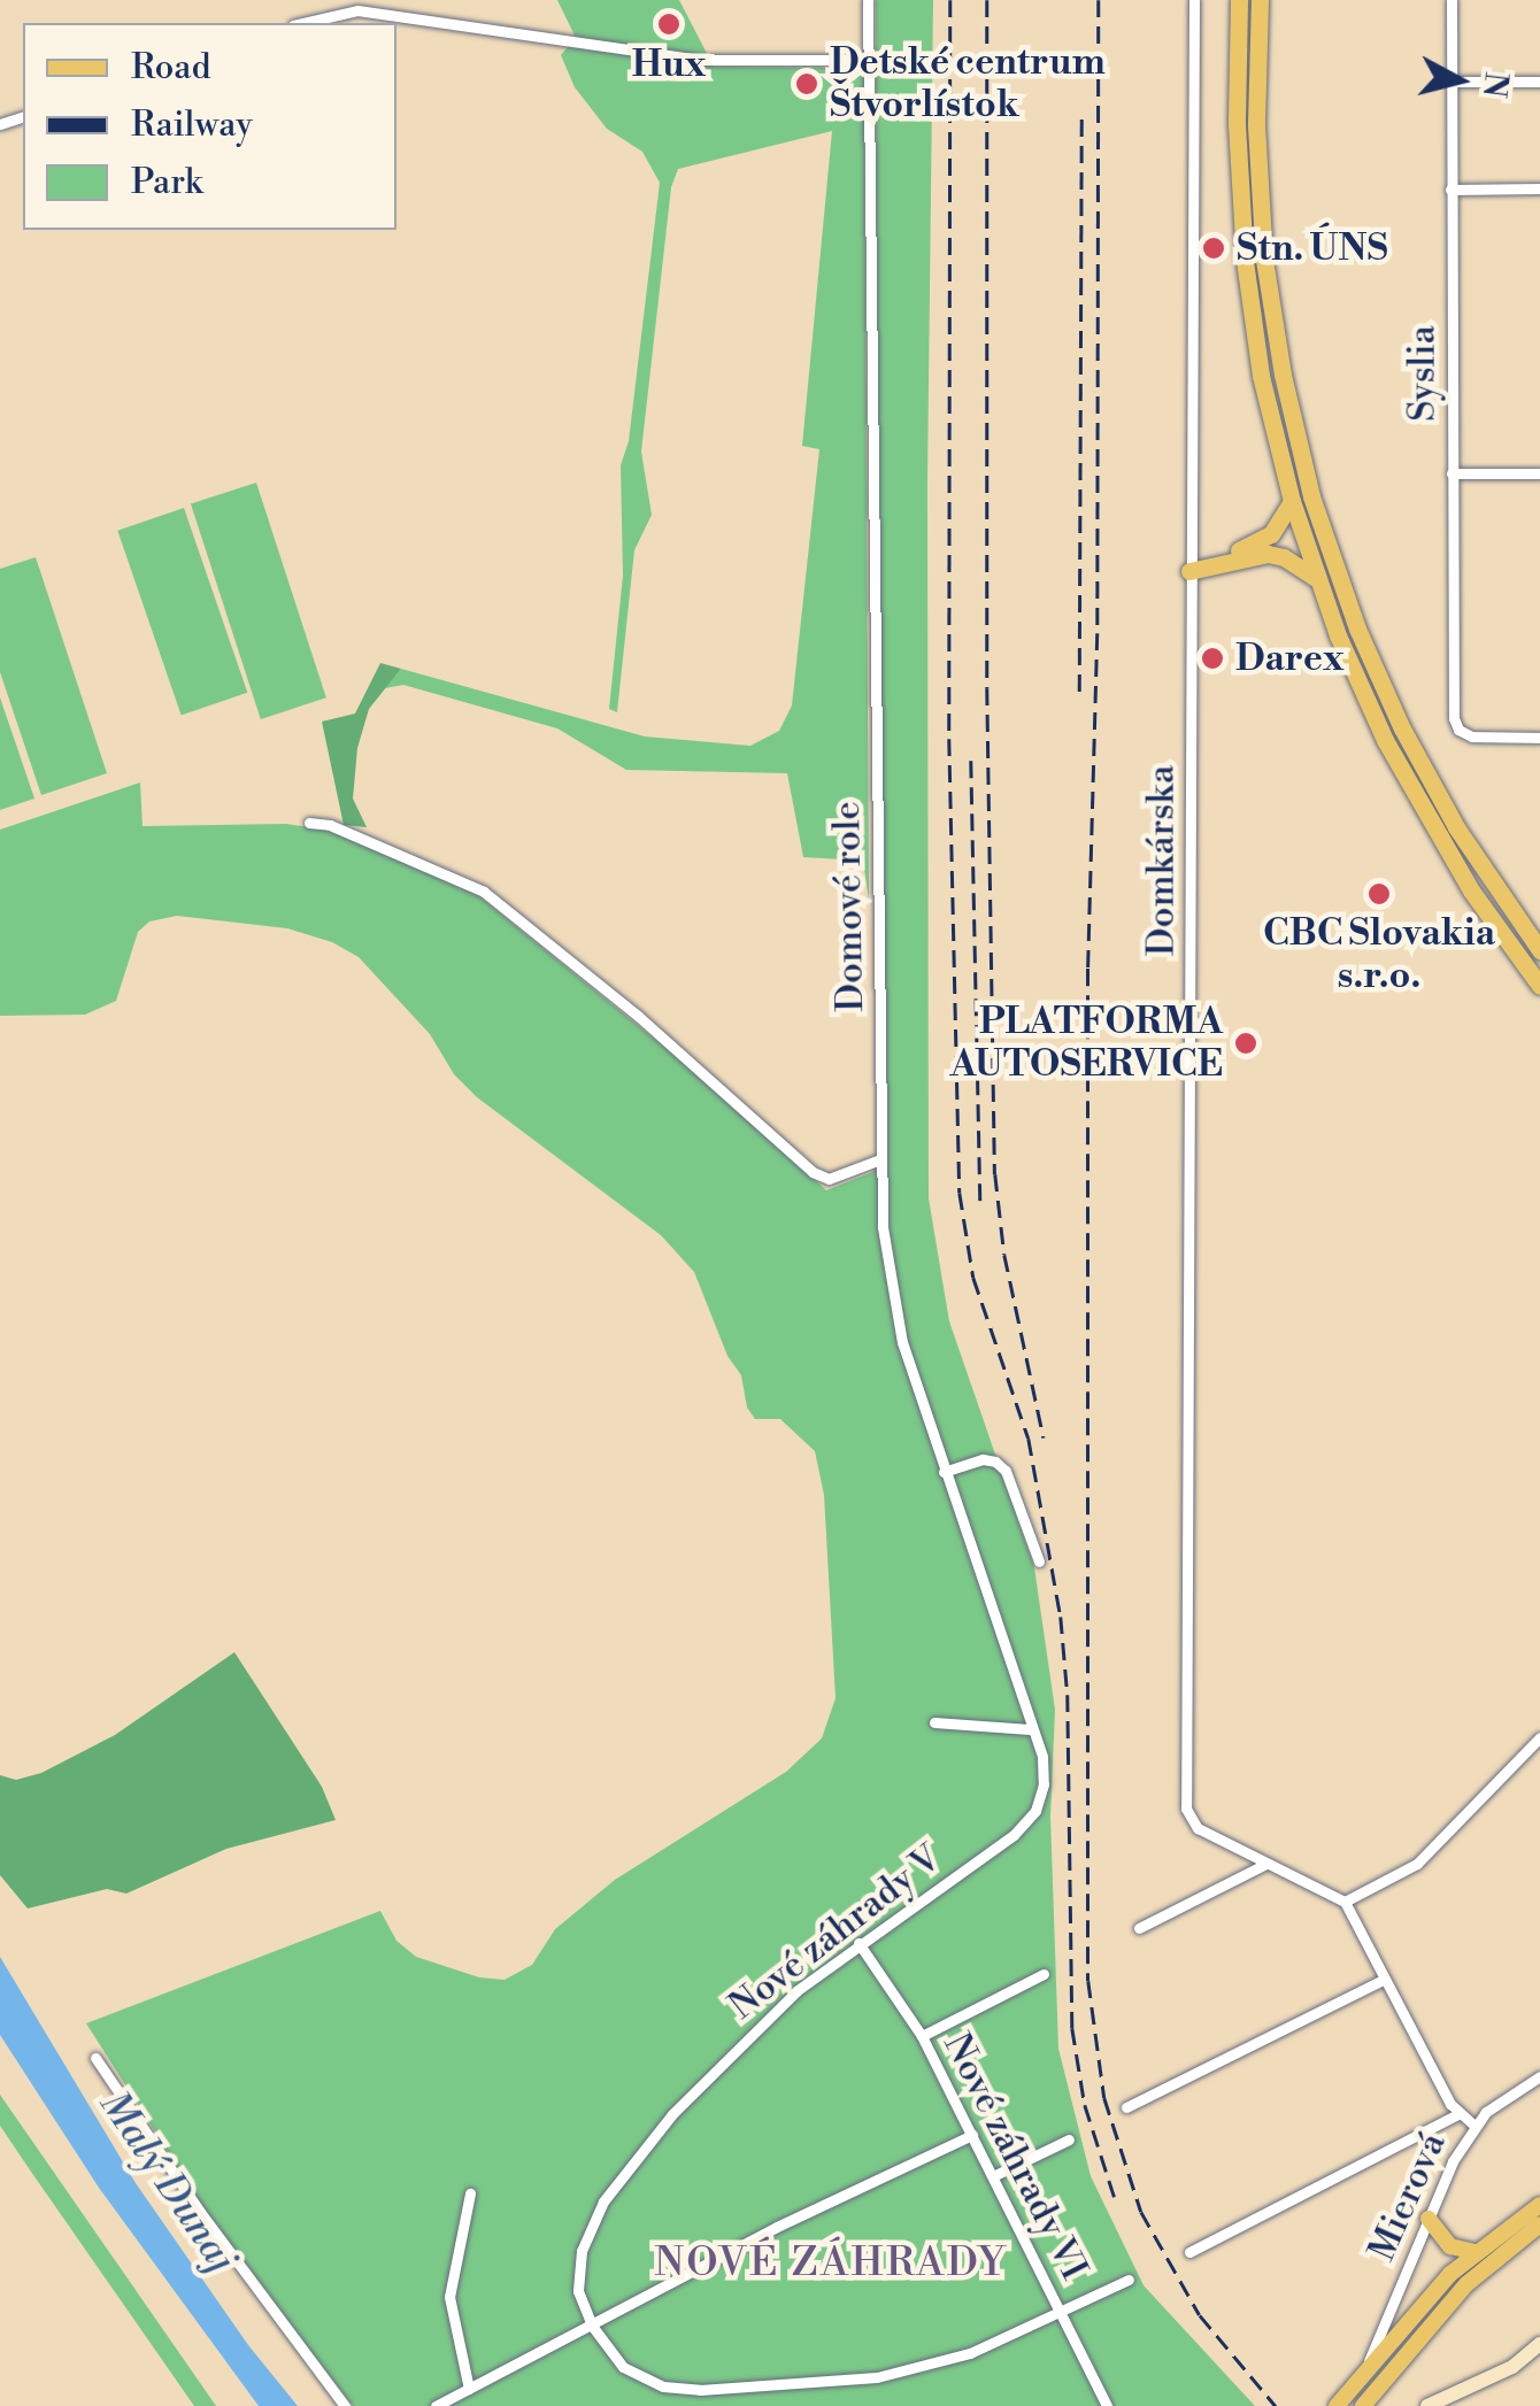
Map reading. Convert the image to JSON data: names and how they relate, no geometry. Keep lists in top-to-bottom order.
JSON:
{
  "streets": {
    "street": [
      "Syslia",
      "Domkárska",
      "Domové role",
      "Nové záhrady V",
      "Nové záhrady VI",
      "Mierová"
    ]
  },
  "crossings": [
    ["Domové role", "Nové záhrady V"],
    ["Nové záhrady V", "Nové záhrady VI"]
  ],
  "districts": ["NOVÉ ZÁHRADY"],
  "water": ["Malý Dunaj"],
  "places": [
    "Hux",
    "Detské centrum Štvorlístok",
    "Stn. ÚNS",
    "Darex",
    "CBC Slovakia s.r.o.",
    "PLATFORMA AUTOSERVICE"
  ],
  "legend": ["Road", "Railway", "Park"],
  "north": "right"
}
